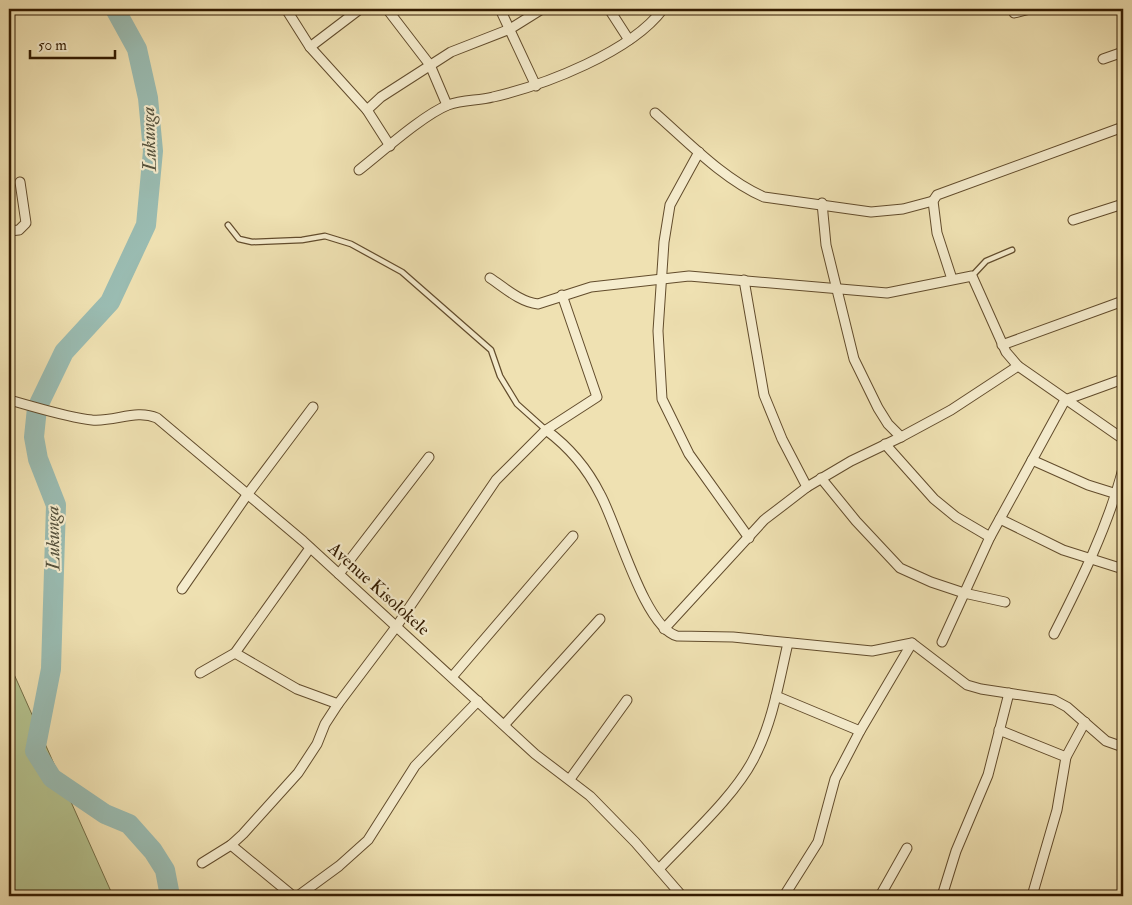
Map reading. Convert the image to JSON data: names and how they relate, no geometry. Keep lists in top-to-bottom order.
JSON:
{
  "streets": {
    "street": ["Avenue Kisolokele"]
  },
  "water": ["Lukunga"],
  "scale_bar": "50 m"
}
